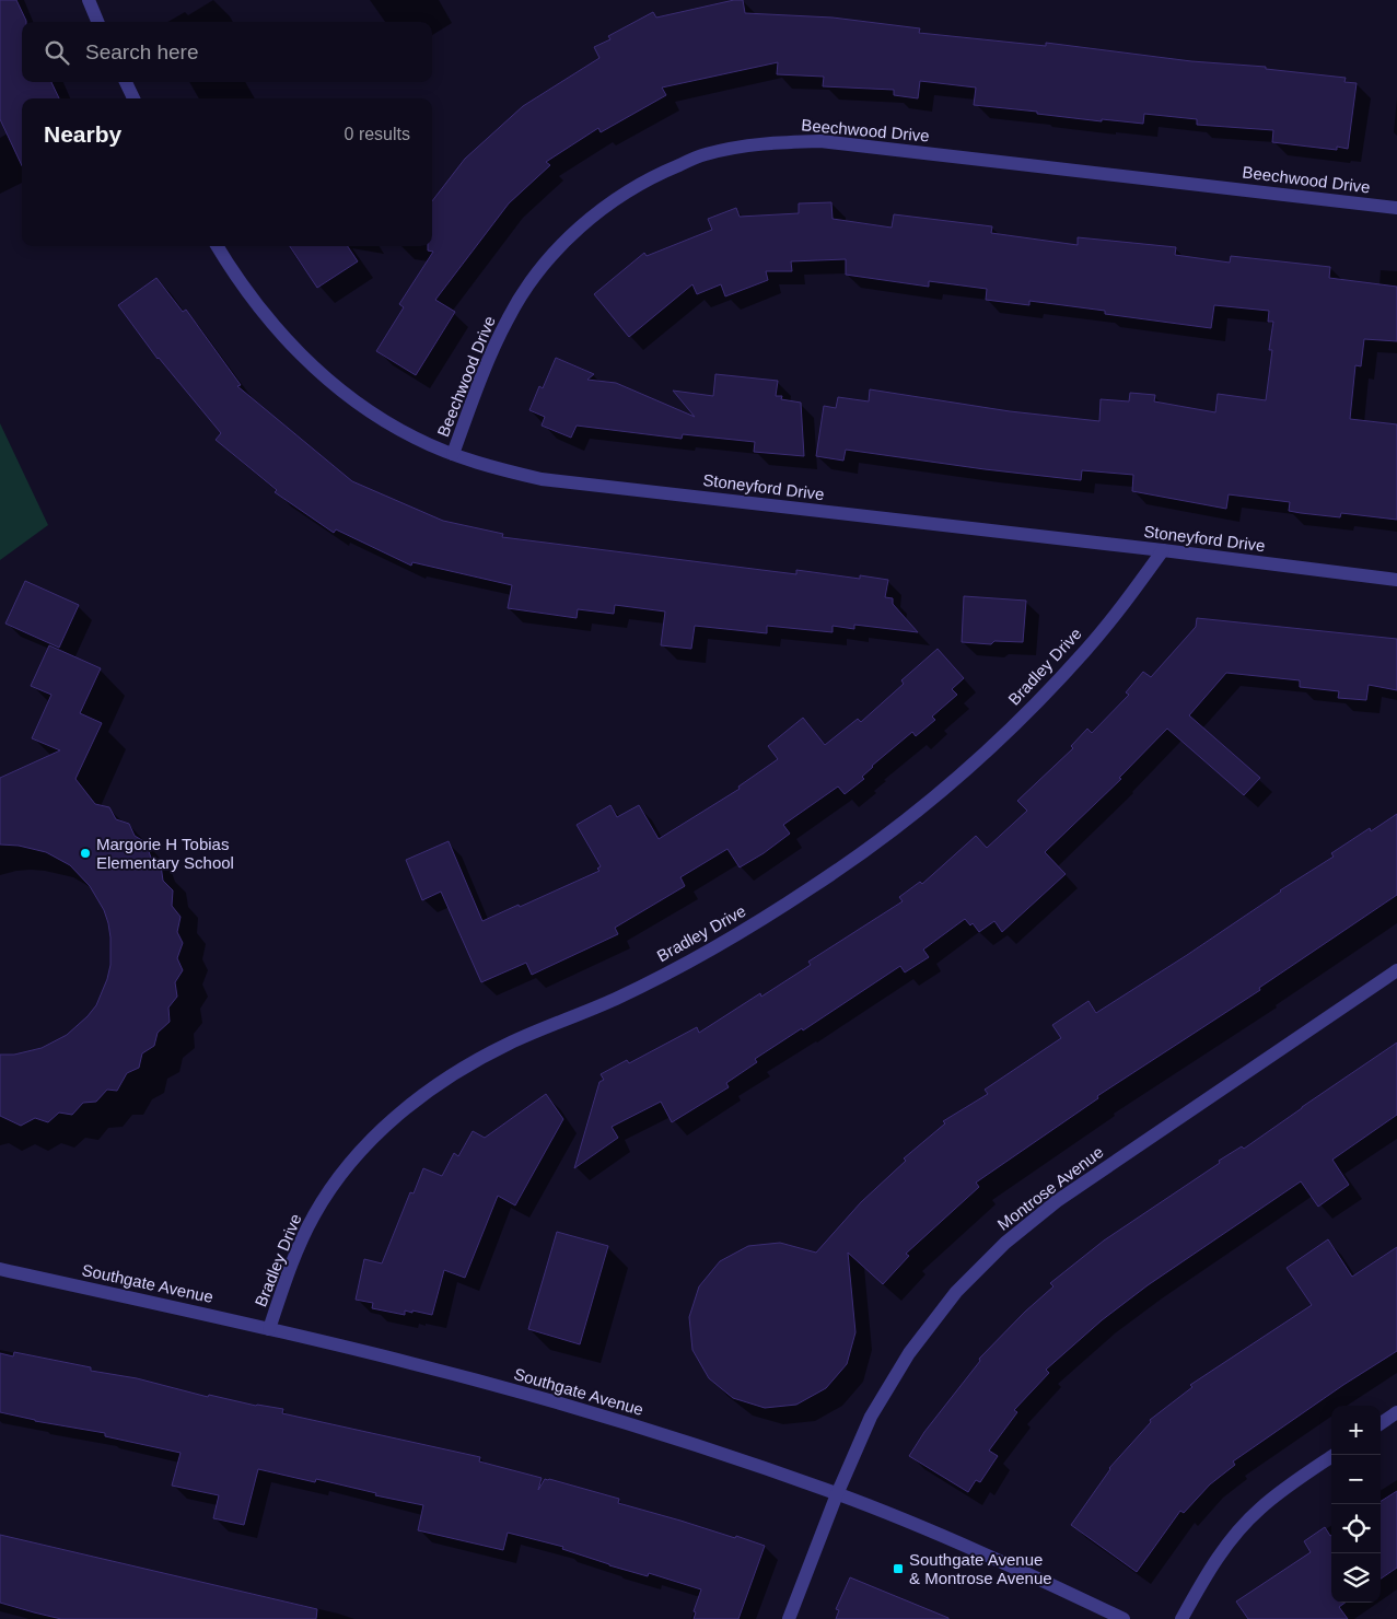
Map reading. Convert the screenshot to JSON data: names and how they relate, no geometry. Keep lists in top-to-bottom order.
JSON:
{
  "streets": {
    "street": [
      "Beechwood Drive",
      "Stoneyford Drive",
      "Bradley Drive",
      "Montrose Avenue",
      "Southgate Avenue"
    ]
  },
  "crossings": [
    ["Beechwood Drive", "Stoneyford Drive"],
    ["Stoneyford Drive", "Bradley Drive"],
    ["Bradley Drive", "Southgate Avenue"],
    ["Montrose Avenue", "Southgate Avenue"]
  ],
  "places": {
    "other": ["Margorie H Tobias Elementary School"],
    "transit": ["Southgate Avenue & Montrose Avenue"]
  },
  "page": {
    "search": "Search here",
    "heading": ["Nearby", "0 results"],
    "map_buttons": ["+", "−"]
  }
}
